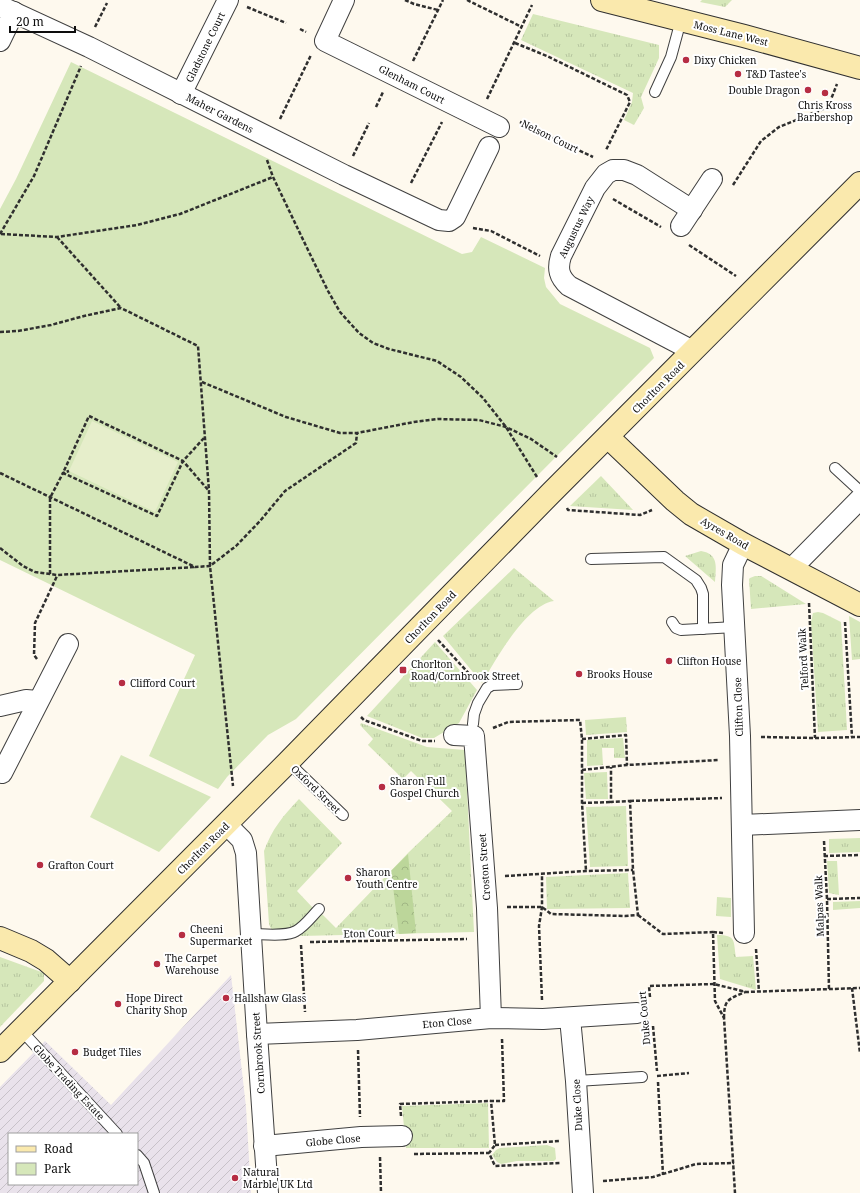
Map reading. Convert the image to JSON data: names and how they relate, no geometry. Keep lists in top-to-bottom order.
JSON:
{
  "streets": {
    "main road": ["Moss Lane West", "Chorlton Road", "Ayres Road"],
    "street": [
      "Gladstone Court",
      "Glenham Court",
      "Maher Gardens",
      "Augustus Way",
      "Clifton Close",
      "Croston Street",
      "Eton Close",
      "Cornbrook Street",
      "Duke Close",
      "Globe Close"
    ],
    "lane": ["Oxford Street", "Globe Trading Estate"],
    "path": [
      "Nelson Court",
      "Telford Walk",
      "Malpas Walk",
      "Eton Court",
      "Duke Court"
    ]
  },
  "crossings": [
    ["Gladstone Court", "Maher Gardens"],
    ["Nelson Court", "Augustus Way"],
    ["Augustus Way", "Chorlton Road"],
    ["Chorlton Road", "Ayres Road"],
    ["Chorlton Road", "Oxford Street"],
    ["Chorlton Road", "Cornbrook Street"],
    ["Chorlton Road", "Globe Trading Estate"],
    ["Ayres Road", "Telford Walk"],
    ["Ayres Road", "Clifton Close"],
    ["Croston Street", "Eton Court"],
    ["Croston Street", "Eton Close"],
    ["Duke Court", "Eton Close"],
    ["Eton Close", "Cornbrook Street"],
    ["Eton Close", "Duke Close"],
    ["Cornbrook Street", "Globe Close"]
  ],
  "places": {
    "other": [
      "Dixy Chicken",
      "T&D Tastee's",
      "Double Dragon",
      "Chris Kross Barbershop",
      "Clifton House",
      "Brooks House",
      "Clifford Court",
      "Sharon Full Gospel Church",
      "Grafton Court",
      "Sharon Youth Centre",
      "Cheeni Supermarket",
      "The Carpet Warehouse",
      "Hallshaw Glass",
      "Hope Direct Charity Shop",
      "Budget Tiles",
      "Natural Marble UK Ltd"
    ],
    "transit": ["Chorlton Road/Cornbrook Street"]
  },
  "legend": ["Road", "Park"],
  "scale_bar": "20 m"
}
